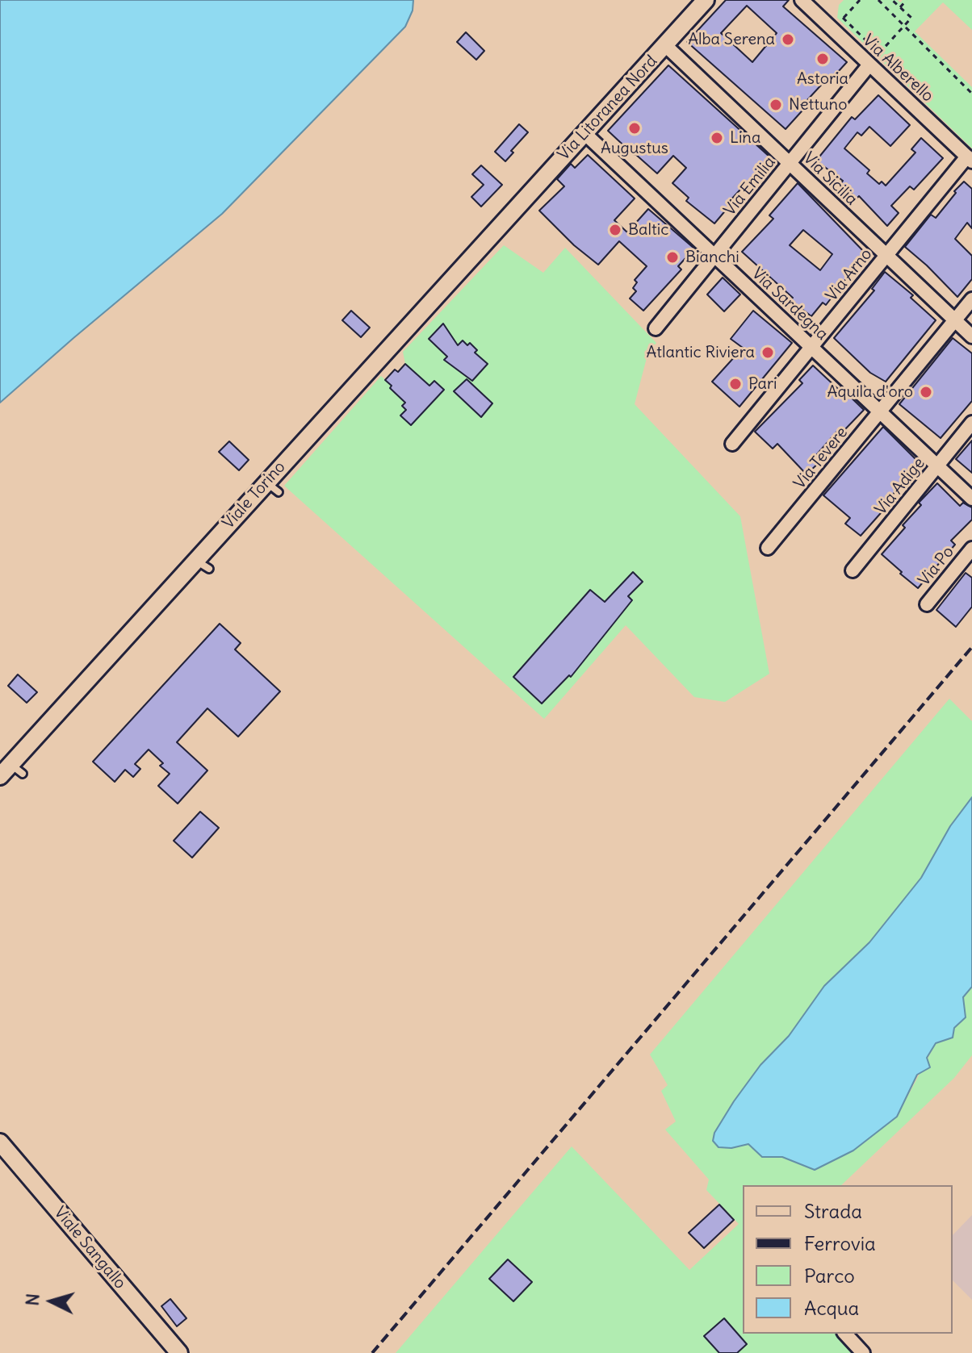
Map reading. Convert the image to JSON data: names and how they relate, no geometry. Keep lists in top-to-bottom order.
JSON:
{
  "streets": {
    "street": [
      "Via Alberello",
      "Via Litoranea Nord",
      "Via Sicilia",
      "Via Emilia",
      "Via Arno",
      "Via Sardegna",
      "Via Tevere",
      "Via Adige",
      "Viale Torino",
      "Via Po",
      "Viale Sangallo"
    ]
  },
  "crossings": [
    ["Via Alberello", "Via Emilia"],
    ["Via Alberello", "Via Arno"],
    ["Via Litoranea Nord", "Via Sicilia"],
    ["Via Litoranea Nord", "Via Sardegna"],
    ["Via Litoranea Nord", "Viale Torino"],
    ["Via Sicilia", "Via Emilia"],
    ["Via Sicilia", "Via Arno"],
    ["Via Sicilia", "Via Tevere"],
    ["Via Emilia", "Via Sardegna"],
    ["Via Arno", "Via Sardegna"],
    ["Via Sardegna", "Via Tevere"],
    ["Via Sardegna", "Via Adige"]
  ],
  "places": [
    "Alba Serena",
    "Astoria",
    "Nettuno",
    "Augustus",
    "Lina",
    "Baltic",
    "Bianchi",
    "Atlantic Riviera",
    "Pari",
    "Aquila d'oro"
  ],
  "legend": [
    "Strada",
    "Ferrovia",
    "Parco",
    "Acqua"
  ],
  "north": "left"
}
